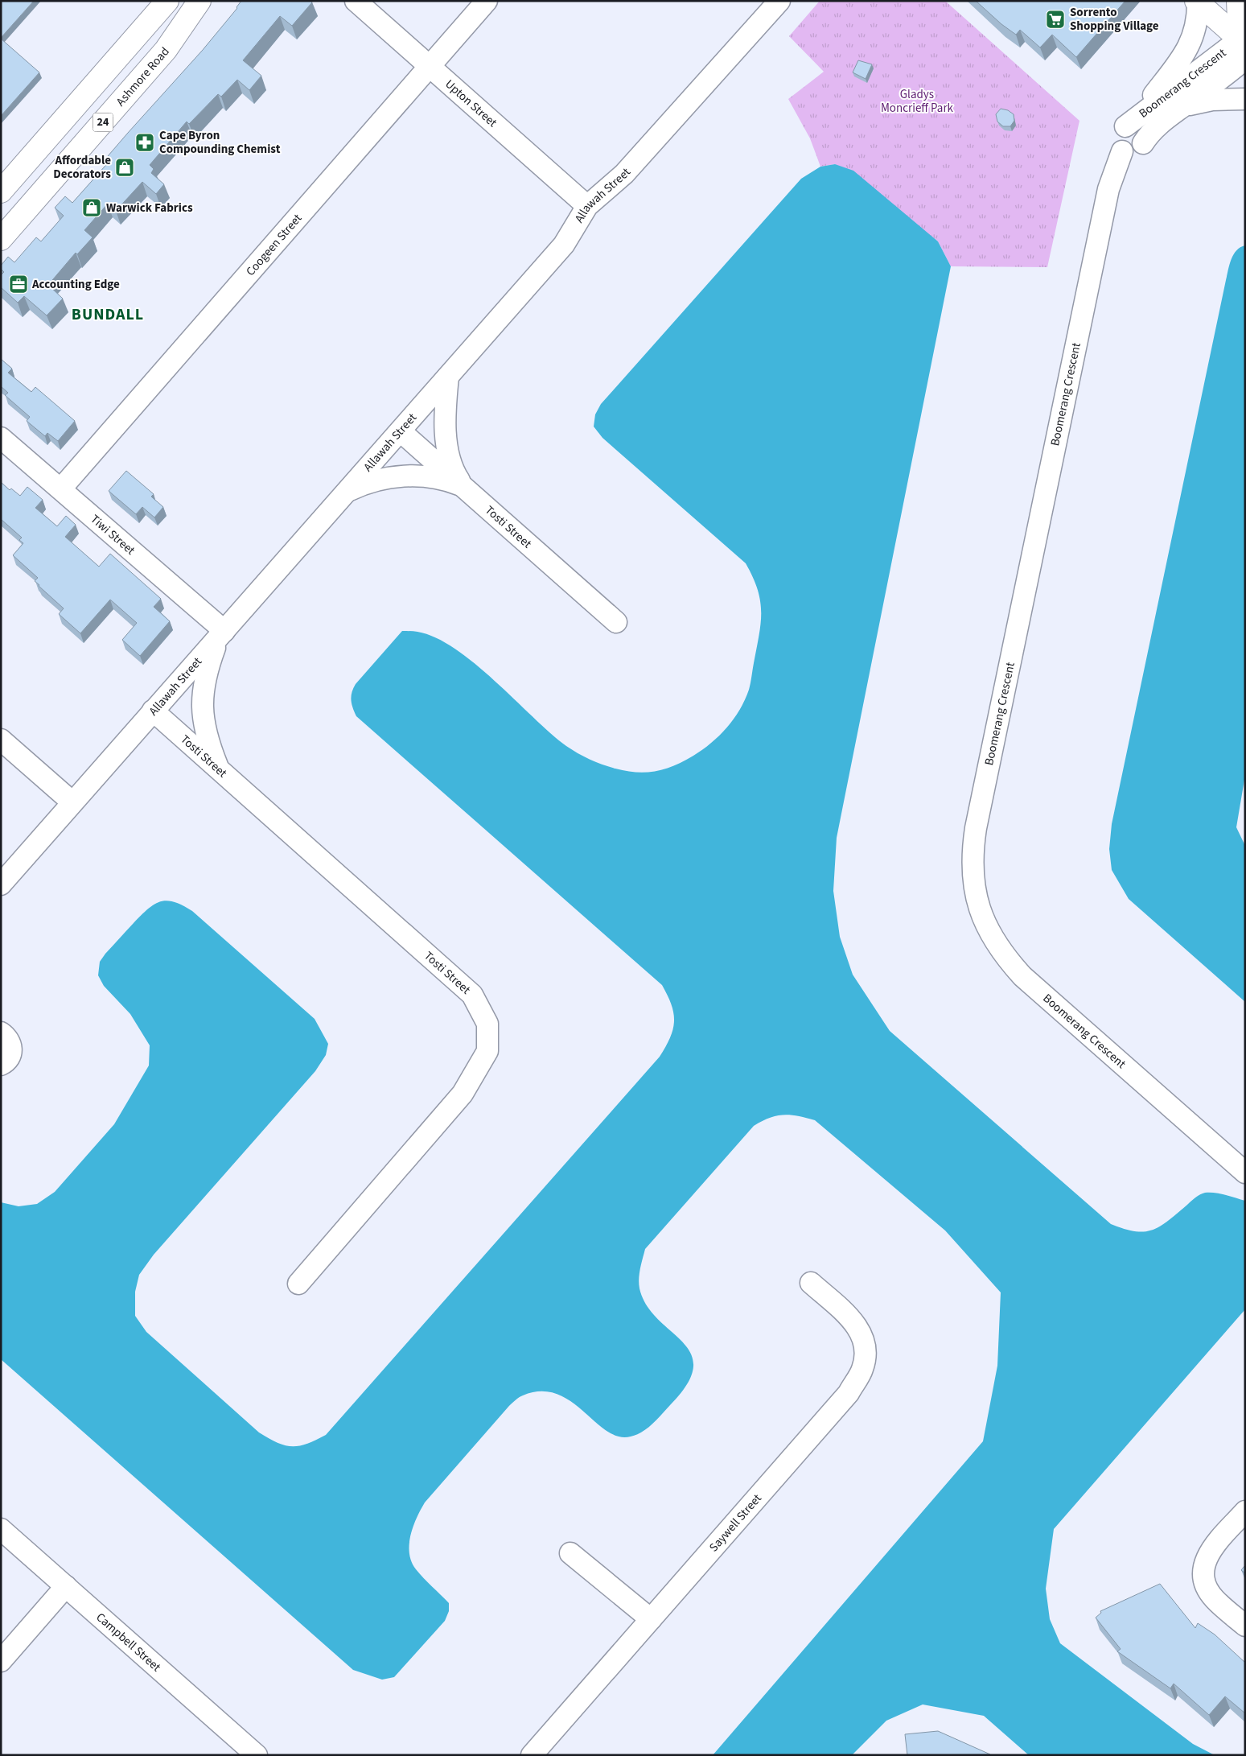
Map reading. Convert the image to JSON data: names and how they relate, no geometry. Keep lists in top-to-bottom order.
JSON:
{
  "streets": {
    "main road": ["Ashmore Road", "24"],
    "street": [
      "Boomerang Crescent",
      "Upton Street",
      "Allawah Street",
      "Coogeen Street",
      "Tosti Street",
      "Tiwi Street",
      "Saywell Street",
      "Campbell Street"
    ]
  },
  "crossings": [
    ["Upton Street", "Allawah Street"],
    ["Upton Street", "Coogeen Street"],
    ["Allawah Street", "Tosti Street"],
    ["Allawah Street", "Tiwi Street"],
    ["Coogeen Street", "Tiwi Street"]
  ],
  "districts": ["BUNDALL"],
  "parks": ["Gladys Moncrieff Park"],
  "places": {
    "supermarket": ["Sorrento Shopping Village"],
    "pharmacy": ["Cape Byron Compounding Chemist"],
    "shop": ["Affordable Decorators", "Warwick Fabrics"],
    "office": ["Accounting Edge"]
  }
}
